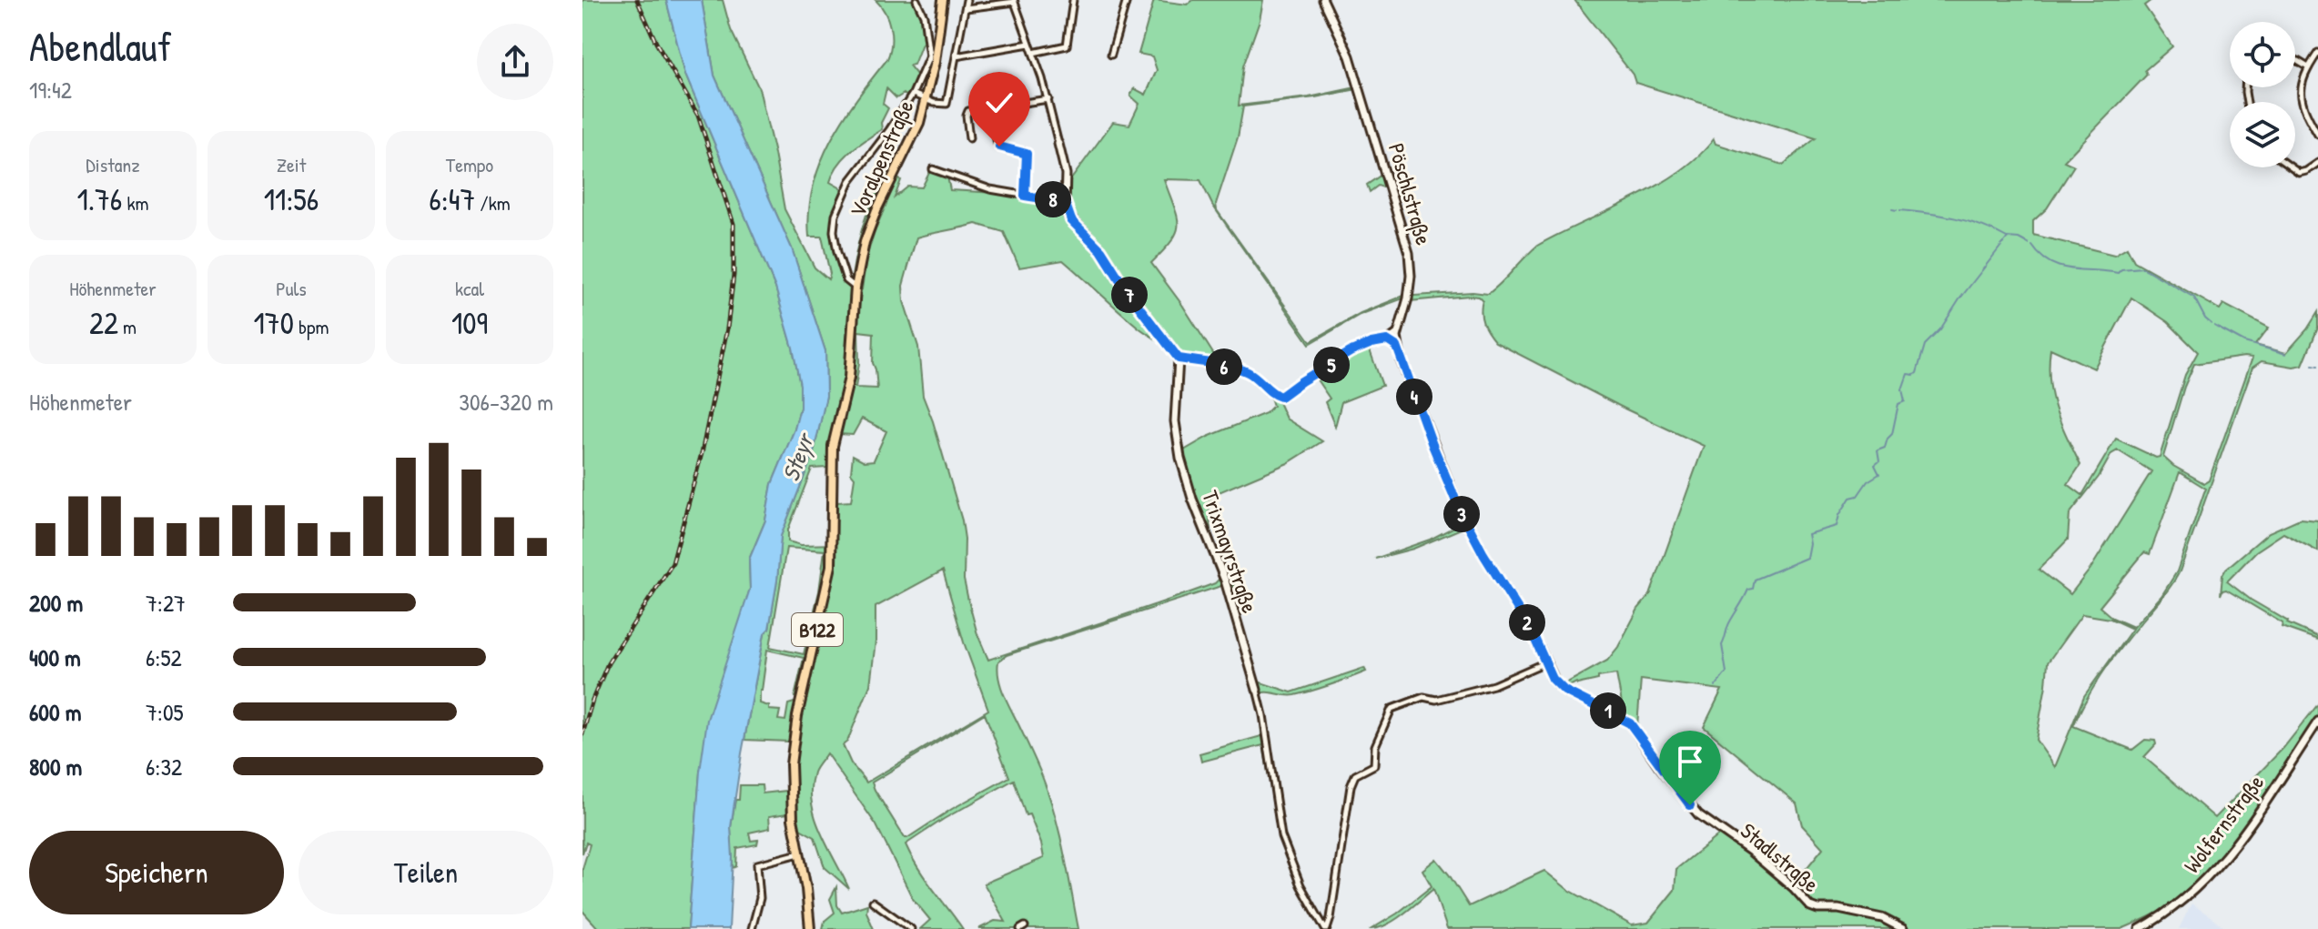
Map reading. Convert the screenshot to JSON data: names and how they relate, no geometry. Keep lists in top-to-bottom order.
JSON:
{
  "streets": {
    "main road": ["Voralpenstraße", "B122"],
    "street": [
      "Pöschlstraße",
      "Trixmayrstraße",
      "Wolfernstraße",
      "Stadlstraße"
    ]
  },
  "crossings": [
    ["Voralpenstraße", "B122"],
    ["Pöschlstraße", "Stadlstraße"]
  ],
  "water": ["Steyr"],
  "page": {
    "heading": ["Abendlauf", "19:42"],
    "stats": [
      ["Distanz", "1.76 km"],
      ["Zeit", "11:56"],
      ["Tempo", "6:47 /km"],
      ["Höhenmeter", "22 m"],
      ["Puls", "170 bpm"],
      ["kcal", "109"]
    ],
    "pins": [
      "8",
      "7",
      "5",
      "6",
      "4",
      "3",
      "2",
      "1"
    ],
    "chart": ["Höhenmeter", "306–320 m"],
    "list": [
      {
        "name": "200 m",
        "note": "7:27"
      },
      {
        "name": "400 m",
        "note": "6:52"
      },
      {
        "name": "600 m",
        "note": "7:05"
      },
      {
        "name": "800 m",
        "note": "6:32"
      }
    ],
    "buttons": ["Speichern", "Teilen"]
  }
}
